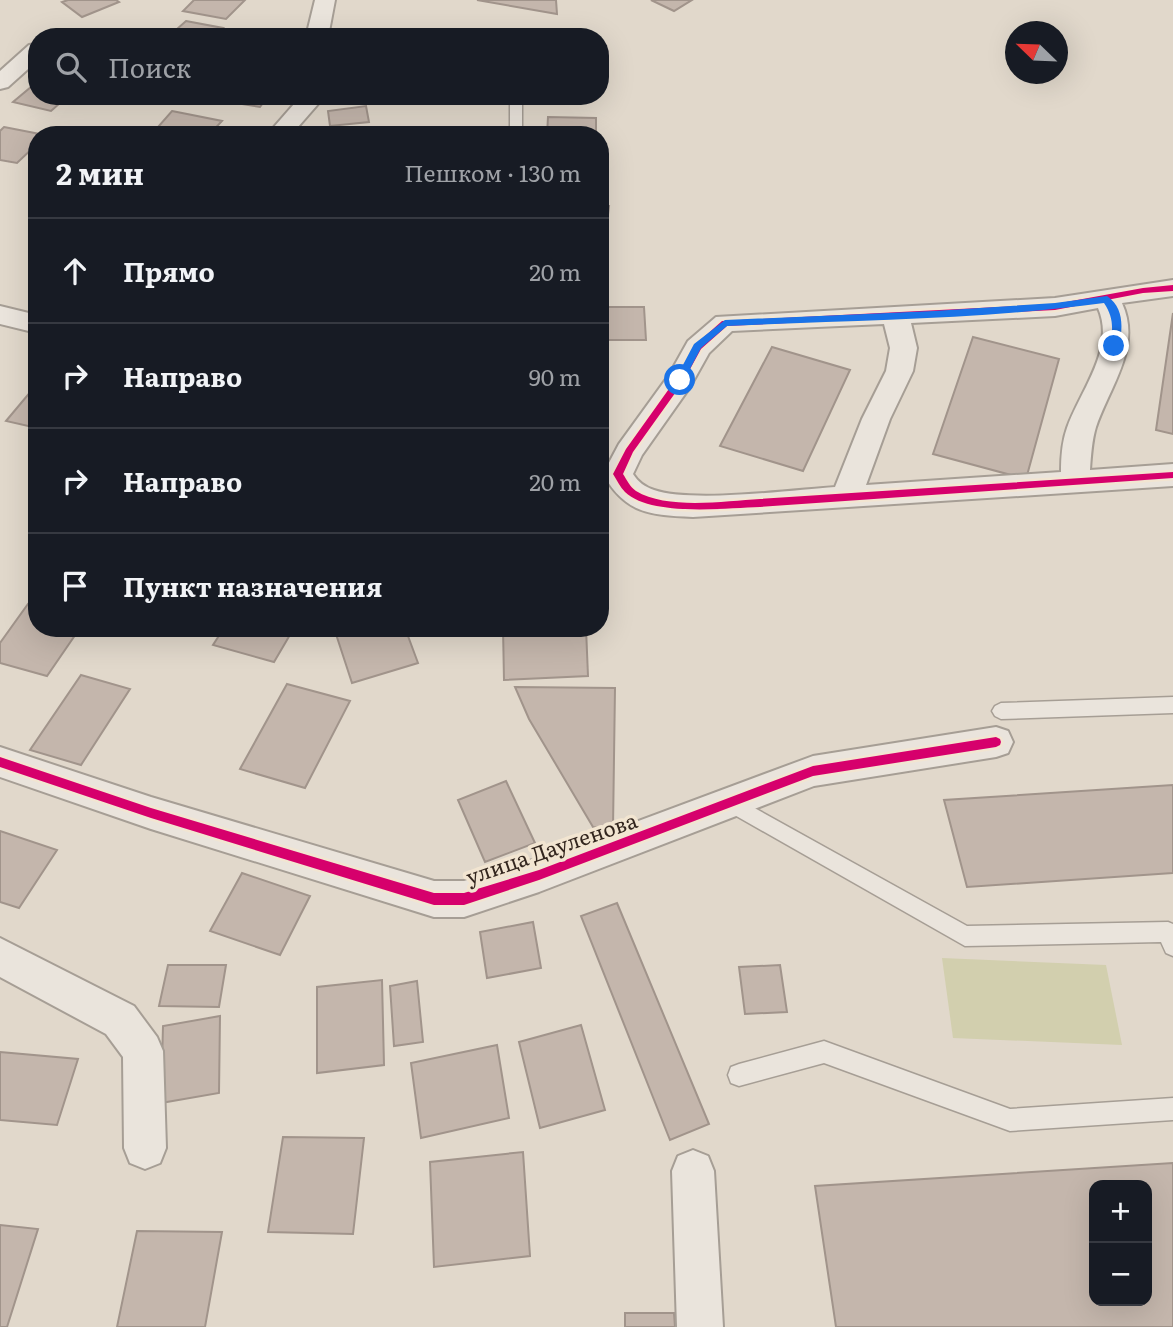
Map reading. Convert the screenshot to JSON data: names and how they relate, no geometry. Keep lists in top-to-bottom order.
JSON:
{
  "streets": {
    "street": ["улица Дауленова"]
  },
  "north": "top left",
  "page": {
    "search": "Поиск",
    "heading": ["2 мин", "Пешком · 130 m"],
    "list": [
      ["Прямо", "20 m"],
      ["Направо", "90 m"],
      ["Направо", "20 m"],
      "Пункт назначения"
    ],
    "map_buttons": ["+", "−"]
  }
}
